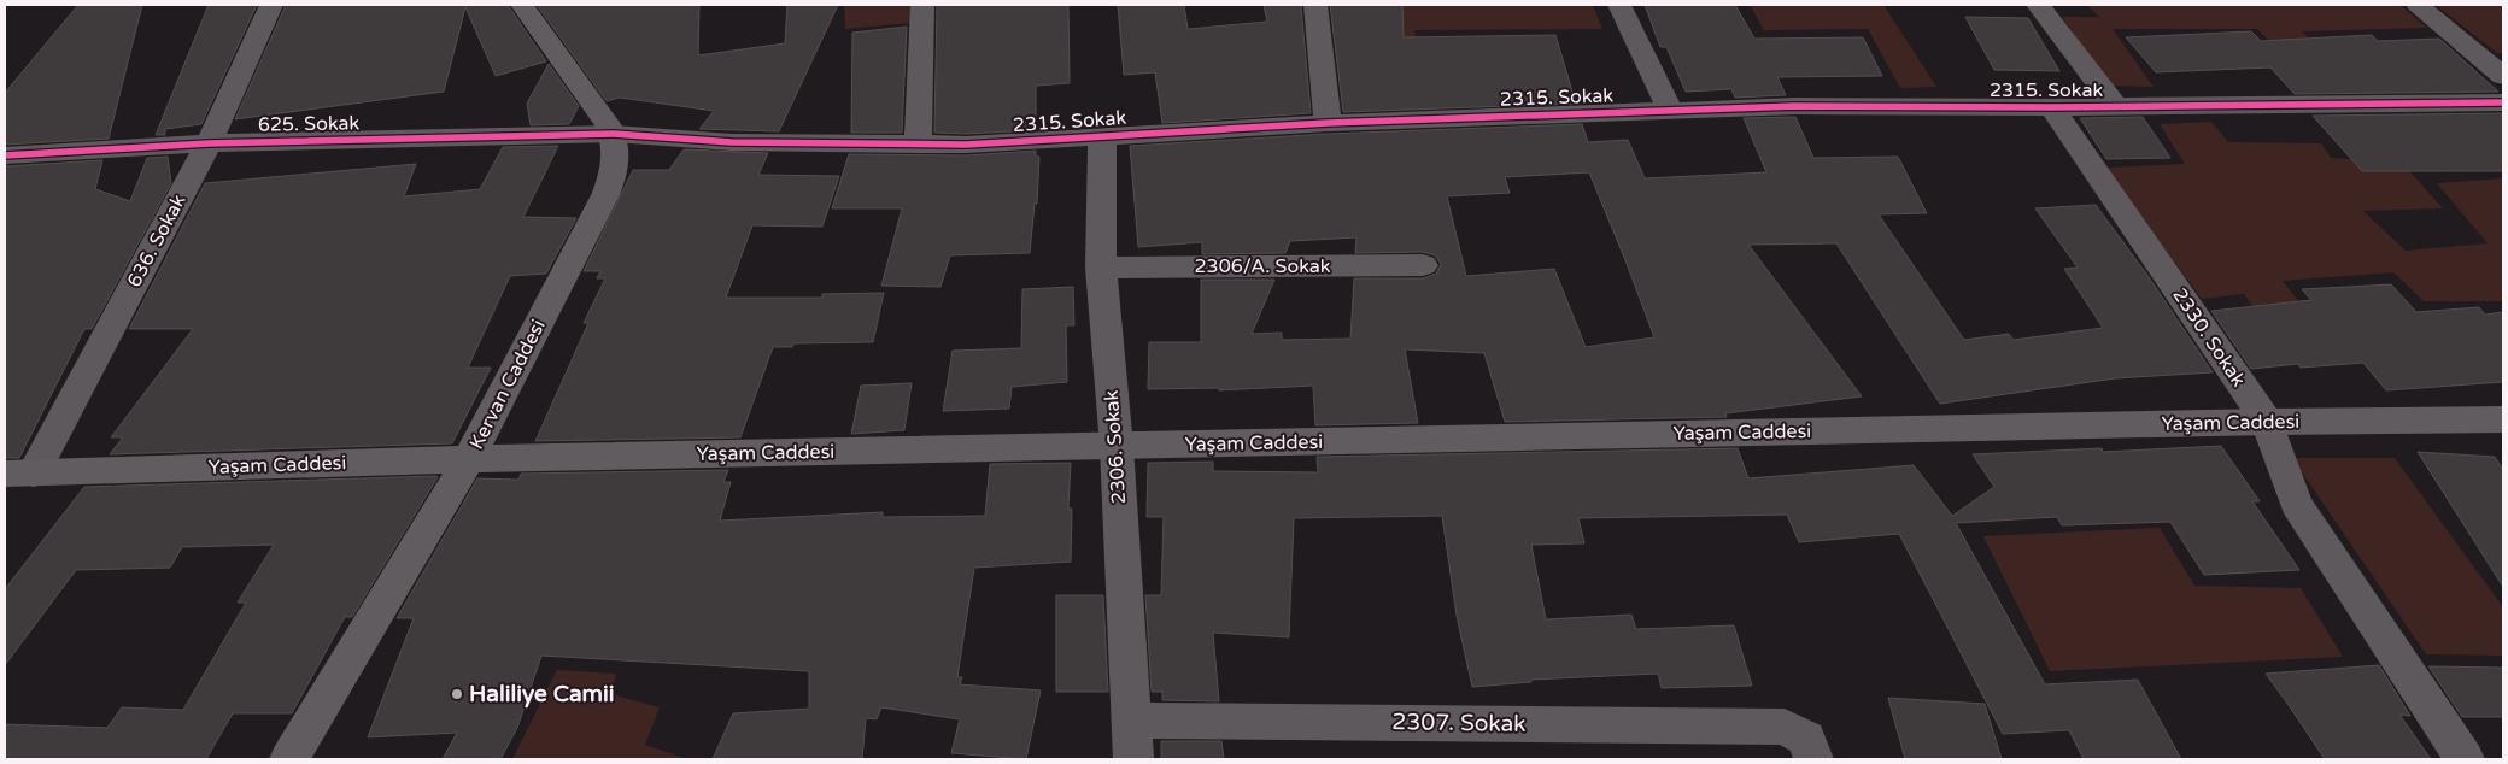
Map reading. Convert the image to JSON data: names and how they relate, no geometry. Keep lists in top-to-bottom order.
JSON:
{
  "streets": {
    "street": [
      "2315. Sokak",
      "625. Sokak",
      "636. Sokak",
      "2306/A. Sokak",
      "2330. Sokak",
      "Kervan Caddesi",
      "Yaşam Caddesi",
      "2306. Sokak",
      "2307. Sokak"
    ]
  },
  "crossings": [
    ["2315. Sokak", "625. Sokak"],
    ["2315. Sokak", "2330. Sokak"],
    ["2315. Sokak", "Kervan Caddesi"],
    ["2315. Sokak", "2306. Sokak"],
    ["625. Sokak", "636. Sokak"],
    ["625. Sokak", "Kervan Caddesi"],
    ["636. Sokak", "Yaşam Caddesi"],
    ["2306/A. Sokak", "2306. Sokak"],
    ["2330. Sokak", "Yaşam Caddesi"],
    ["Kervan Caddesi", "Yaşam Caddesi"],
    ["Yaşam Caddesi", "2306. Sokak"],
    ["2306. Sokak", "2307. Sokak"]
  ],
  "places": ["Haliliye Camii"]
}
